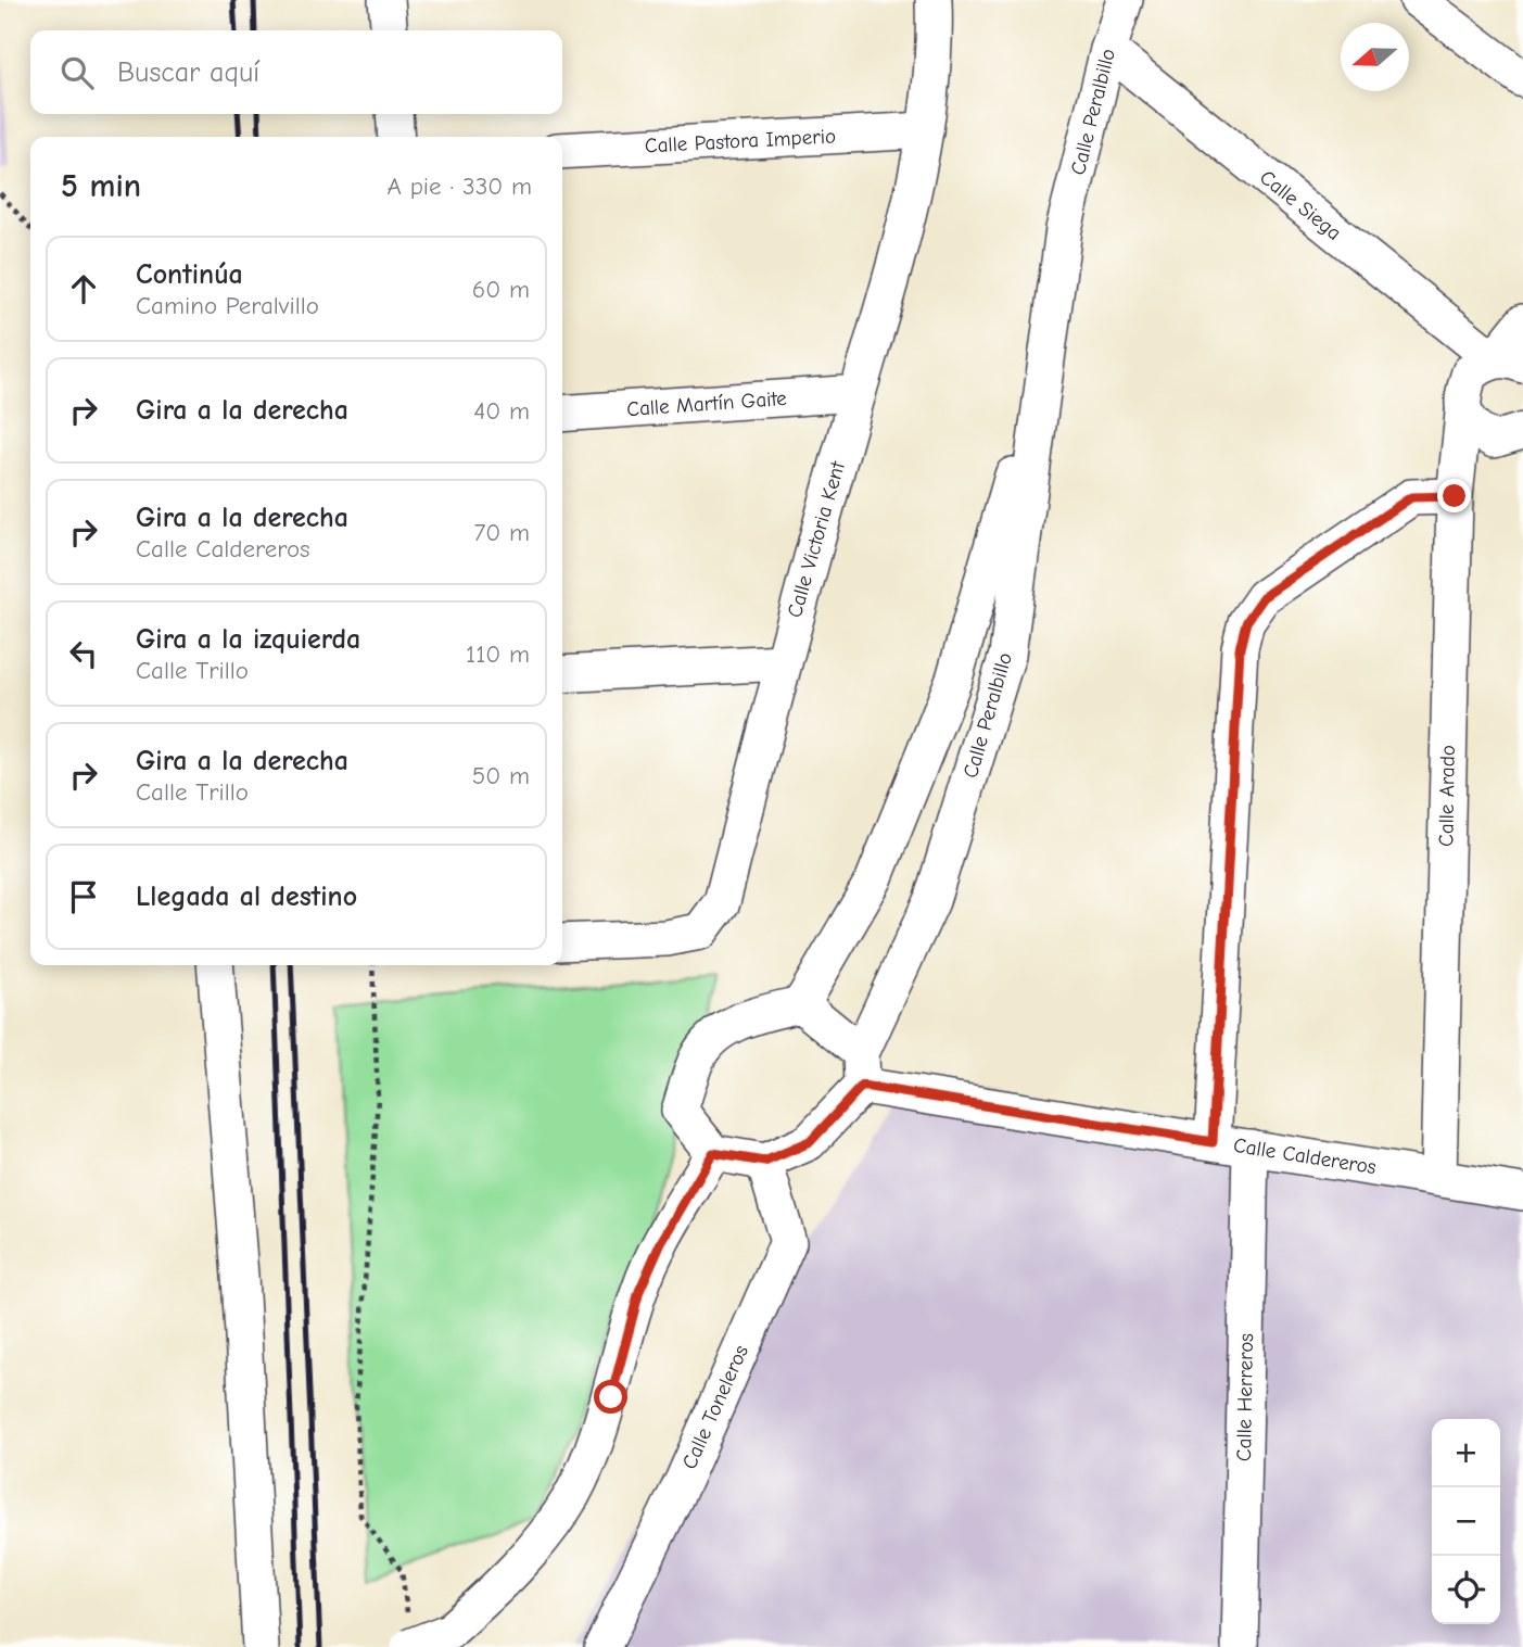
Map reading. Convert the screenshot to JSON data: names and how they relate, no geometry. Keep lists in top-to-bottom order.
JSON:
{
  "streets": {
    "street": [
      "Calle Peralbillo",
      "Calle Pastora Imperio",
      "Calle Siega",
      "Calle Martín Gaite",
      "Calle Victoria Kent",
      "Calle Arado",
      "Calle Caldereros",
      "Calle Herreros",
      "Calle Toneleros"
    ]
  },
  "crossings": [
    ["Calle Peralbillo", "Calle Siega"],
    ["Calle Peralbillo", "Calle Caldereros"],
    ["Calle Peralbillo", "Calle Toneleros"],
    ["Calle Pastora Imperio", "Calle Victoria Kent"],
    ["Calle Siega", "Calle Arado"],
    ["Calle Martín Gaite", "Calle Victoria Kent"],
    ["Calle Arado", "Calle Caldereros"],
    ["Calle Caldereros", "Calle Herreros"],
    ["Calle Caldereros", "Calle Toneleros"]
  ],
  "north": "left",
  "page": {
    "search": "Buscar aquí",
    "heading": ["5 min", "A pie · 330 m"],
    "list": [
      ["Continúa", "Camino Peralvillo", "60 m"],
      ["Gira a la derecha", "40 m"],
      ["Gira a la derecha", "Calle Caldereros", "70 m"],
      ["Gira a la izquierda", "Calle Trillo", "110 m"],
      ["Gira a la derecha", "Calle Trillo", "50 m"],
      "Llegada al destino"
    ],
    "map_buttons": ["+", "−"]
  }
}
